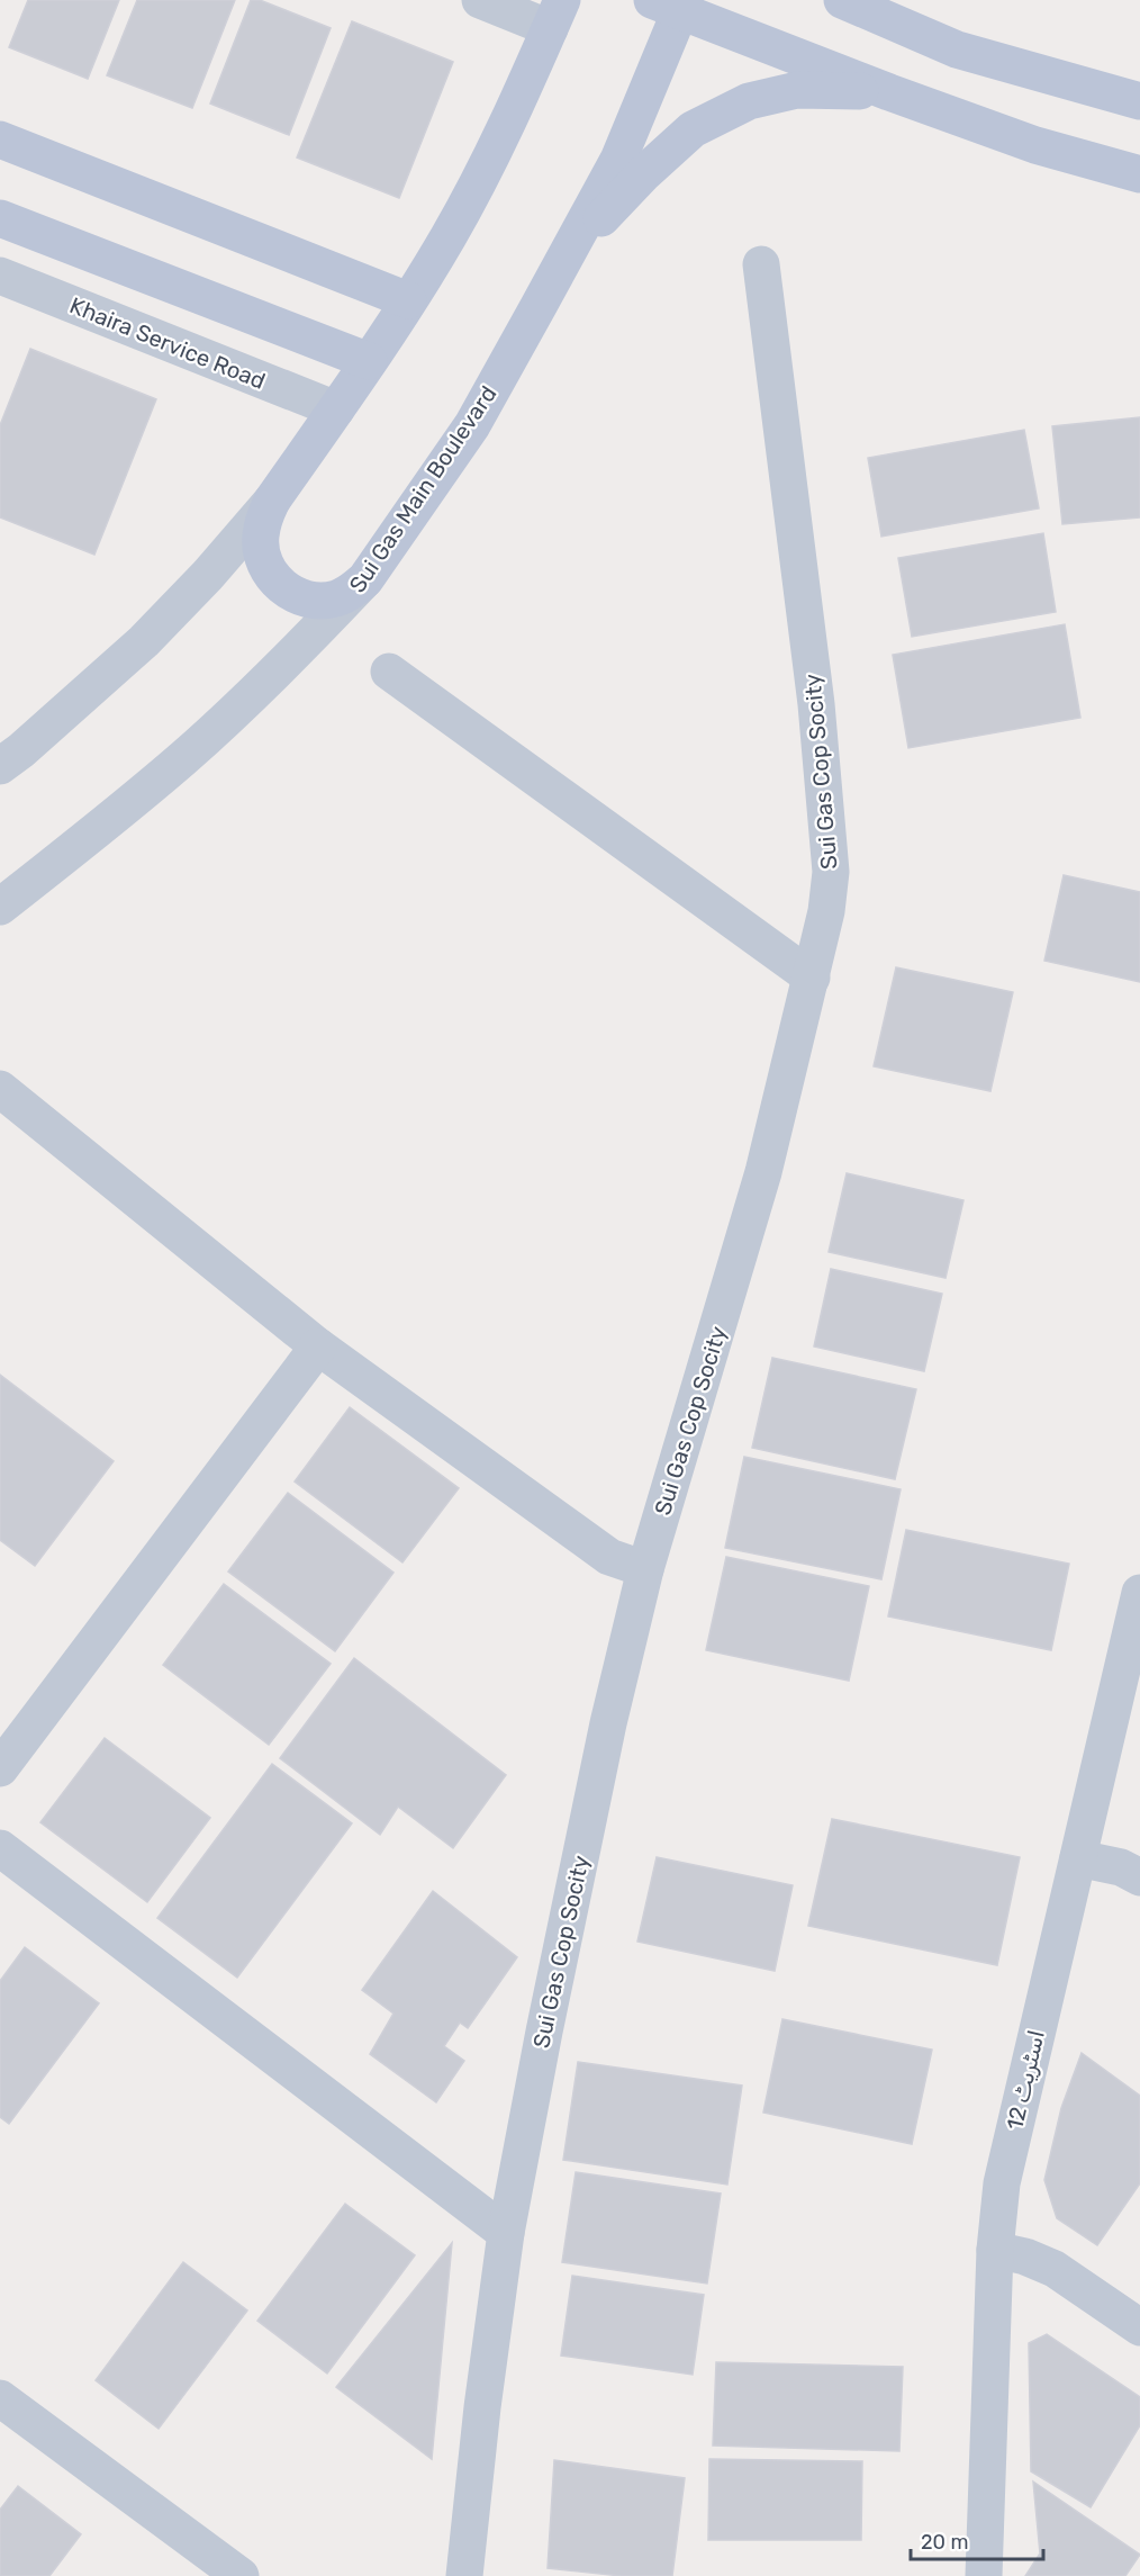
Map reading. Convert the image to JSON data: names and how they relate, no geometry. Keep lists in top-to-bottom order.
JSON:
{
  "streets": {
    "main road": ["Sui Gas Main Boulevard"],
    "street": ["Khaira Service Road", "Sui Gas Cop Socity", "اسٹریٹ 12"]
  },
  "scale_bar": "20 m"
}
